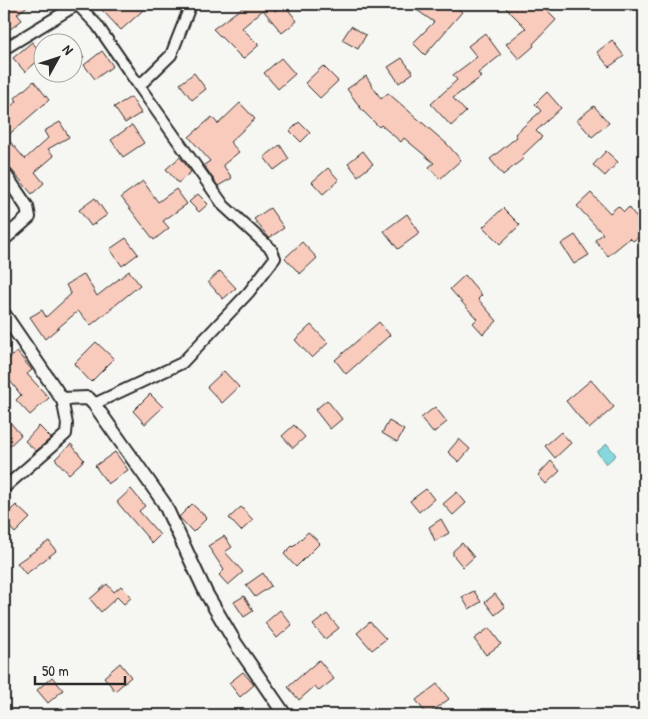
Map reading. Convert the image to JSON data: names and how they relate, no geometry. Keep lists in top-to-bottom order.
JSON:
{
  "scale_bar": "50 m",
  "north": "top right"
}
